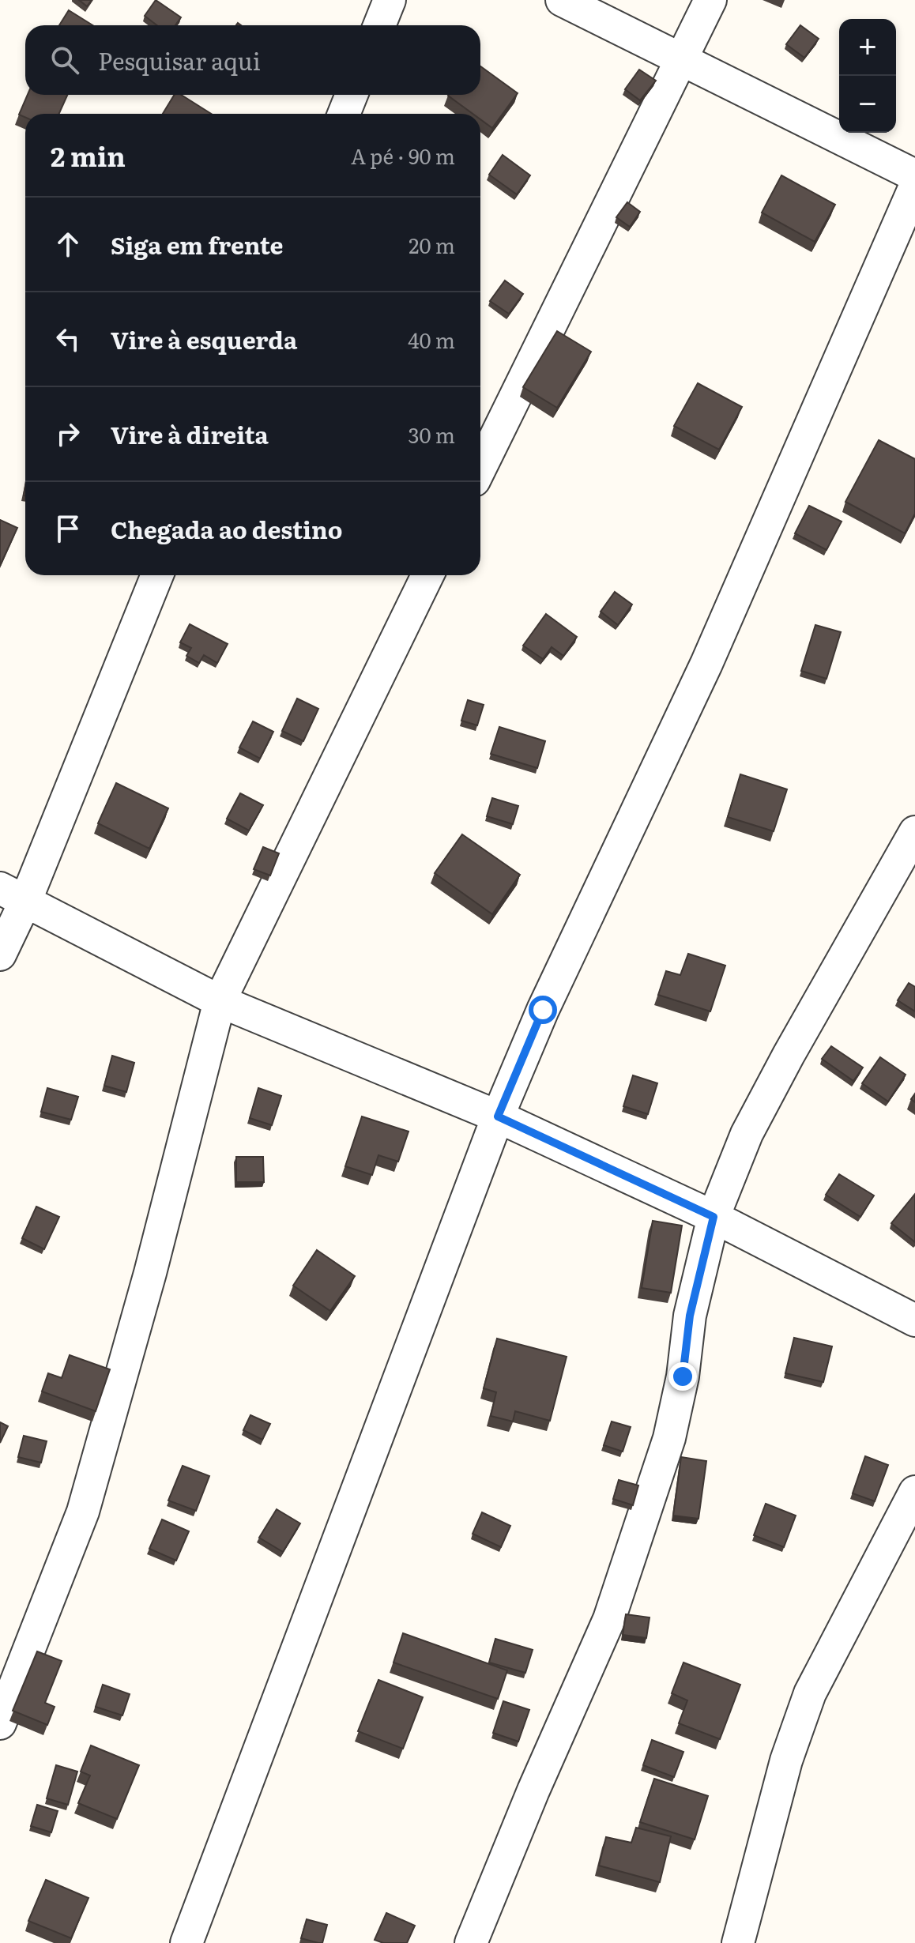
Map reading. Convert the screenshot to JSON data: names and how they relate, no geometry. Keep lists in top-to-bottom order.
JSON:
{
  "page": {
    "map_buttons": ["+", "−"],
    "search": "Pesquisar aqui",
    "heading": ["2 min", "A pé · 90 m"],
    "list": [
      ["Siga em frente", "20 m"],
      ["Vire à esquerda", "40 m"],
      ["Vire à direita", "30 m"],
      "Chegada ao destino"
    ]
  }
}
